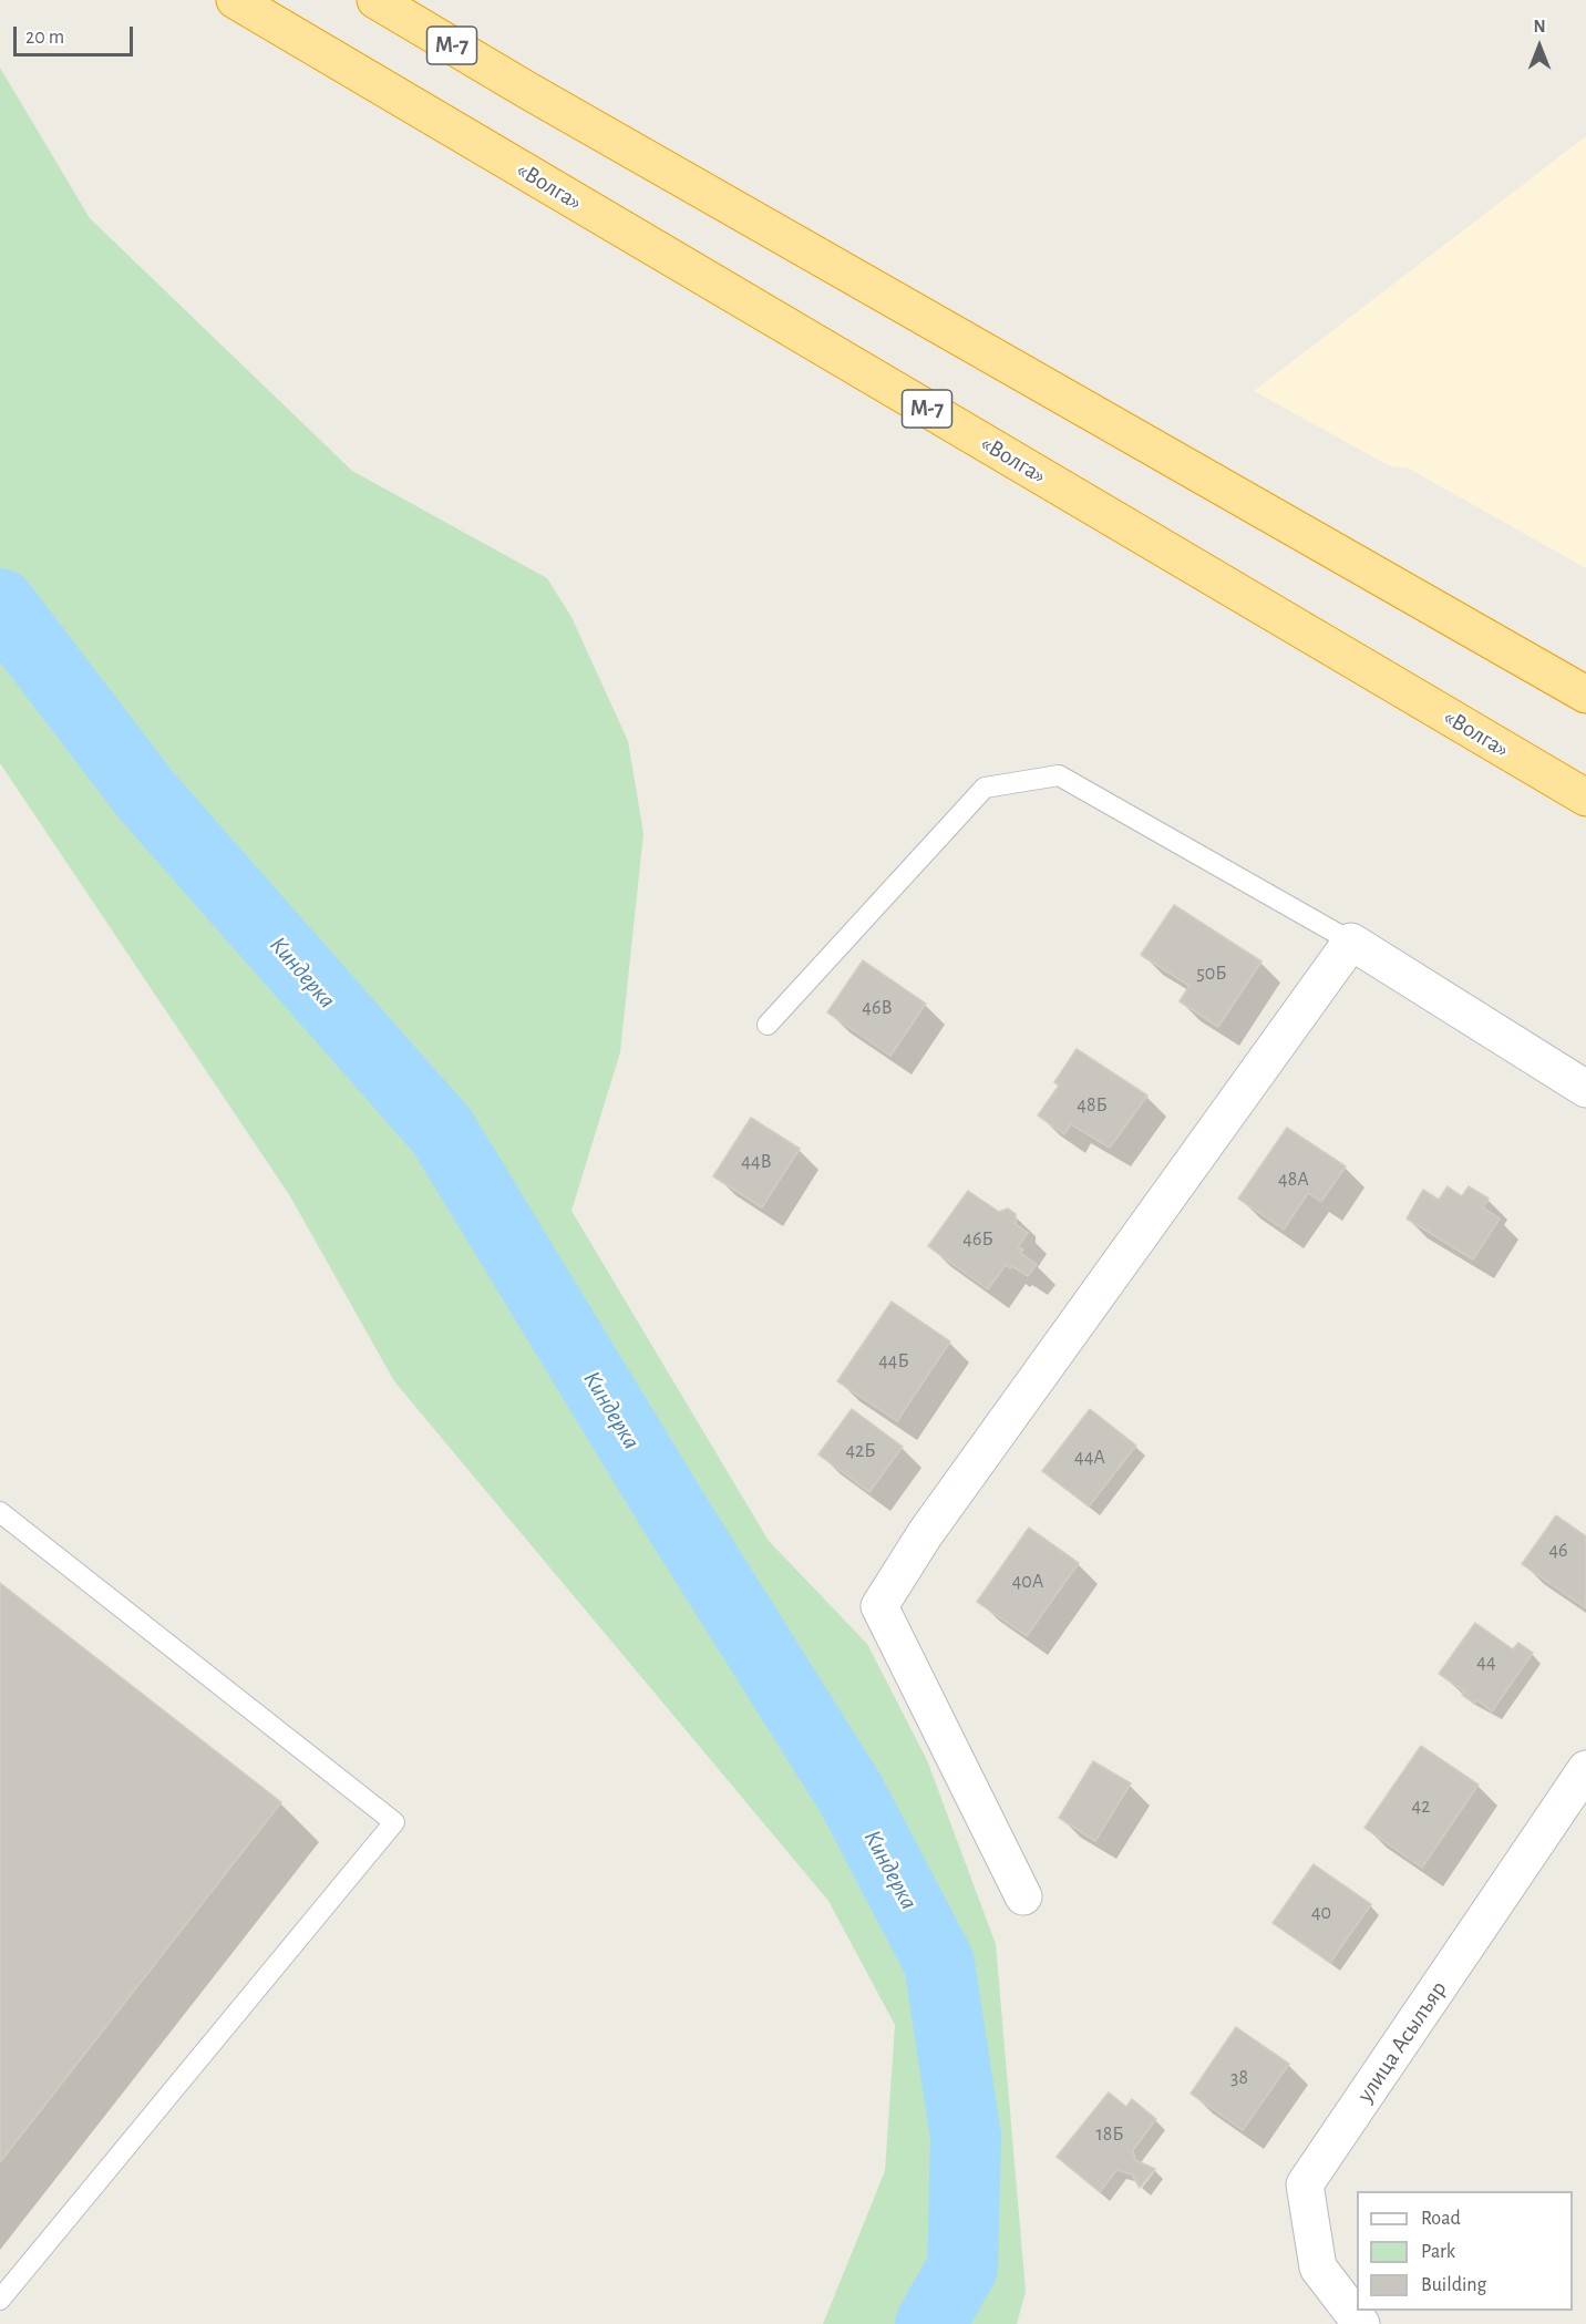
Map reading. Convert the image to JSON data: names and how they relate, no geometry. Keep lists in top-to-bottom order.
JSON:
{
  "streets": {
    "highway": ["М-7", "«Волга»"],
    "street": ["улица Асылъяр"]
  },
  "water": ["Киндерка"],
  "house_numbers": [
    "50Б",
    "46В",
    "48Б",
    "44В",
    "48А",
    "46Б",
    "44Б",
    "42Б",
    "44А",
    "46",
    "40А",
    "44",
    "42",
    "40",
    "38",
    "18Б"
  ],
  "legend": ["Road", "Park", "Building"],
  "scale_bar": "20 m",
  "north": "top"
}
